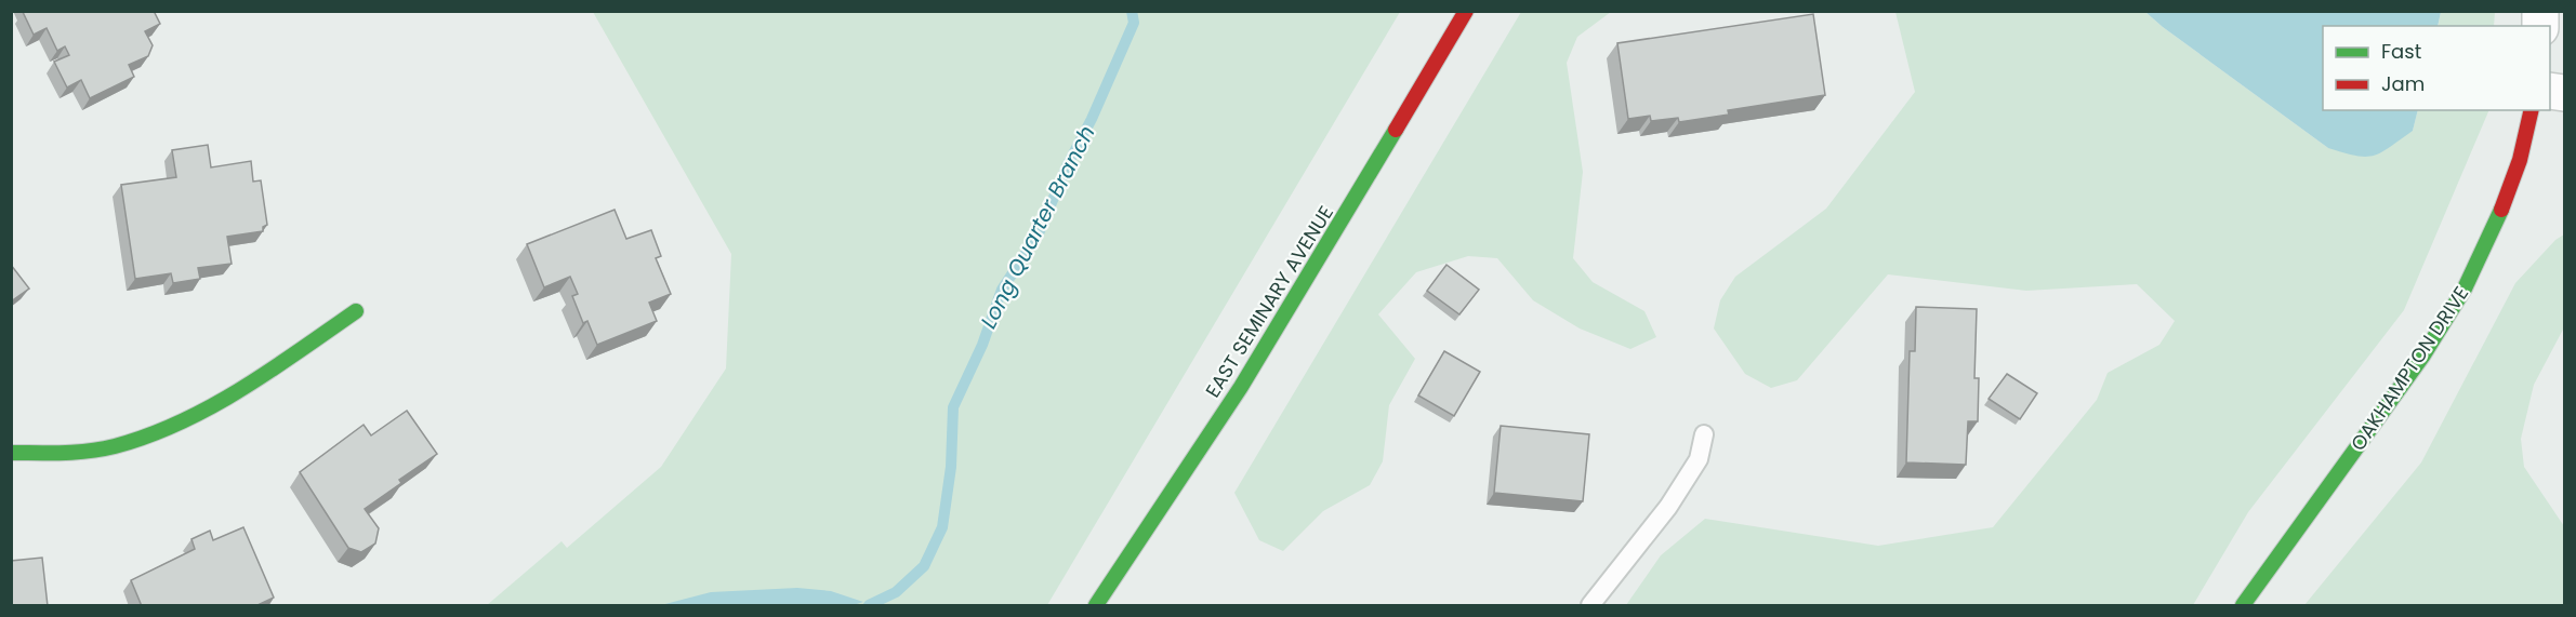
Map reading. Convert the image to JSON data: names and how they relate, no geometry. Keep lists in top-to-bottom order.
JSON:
{
  "streets": {
    "street": ["EAST SEMINARY AVENUE", "OAKHAMPTON DRIVE"]
  },
  "water": ["Long Quarter Branch"],
  "legend": ["Fast", "Jam"]
}
